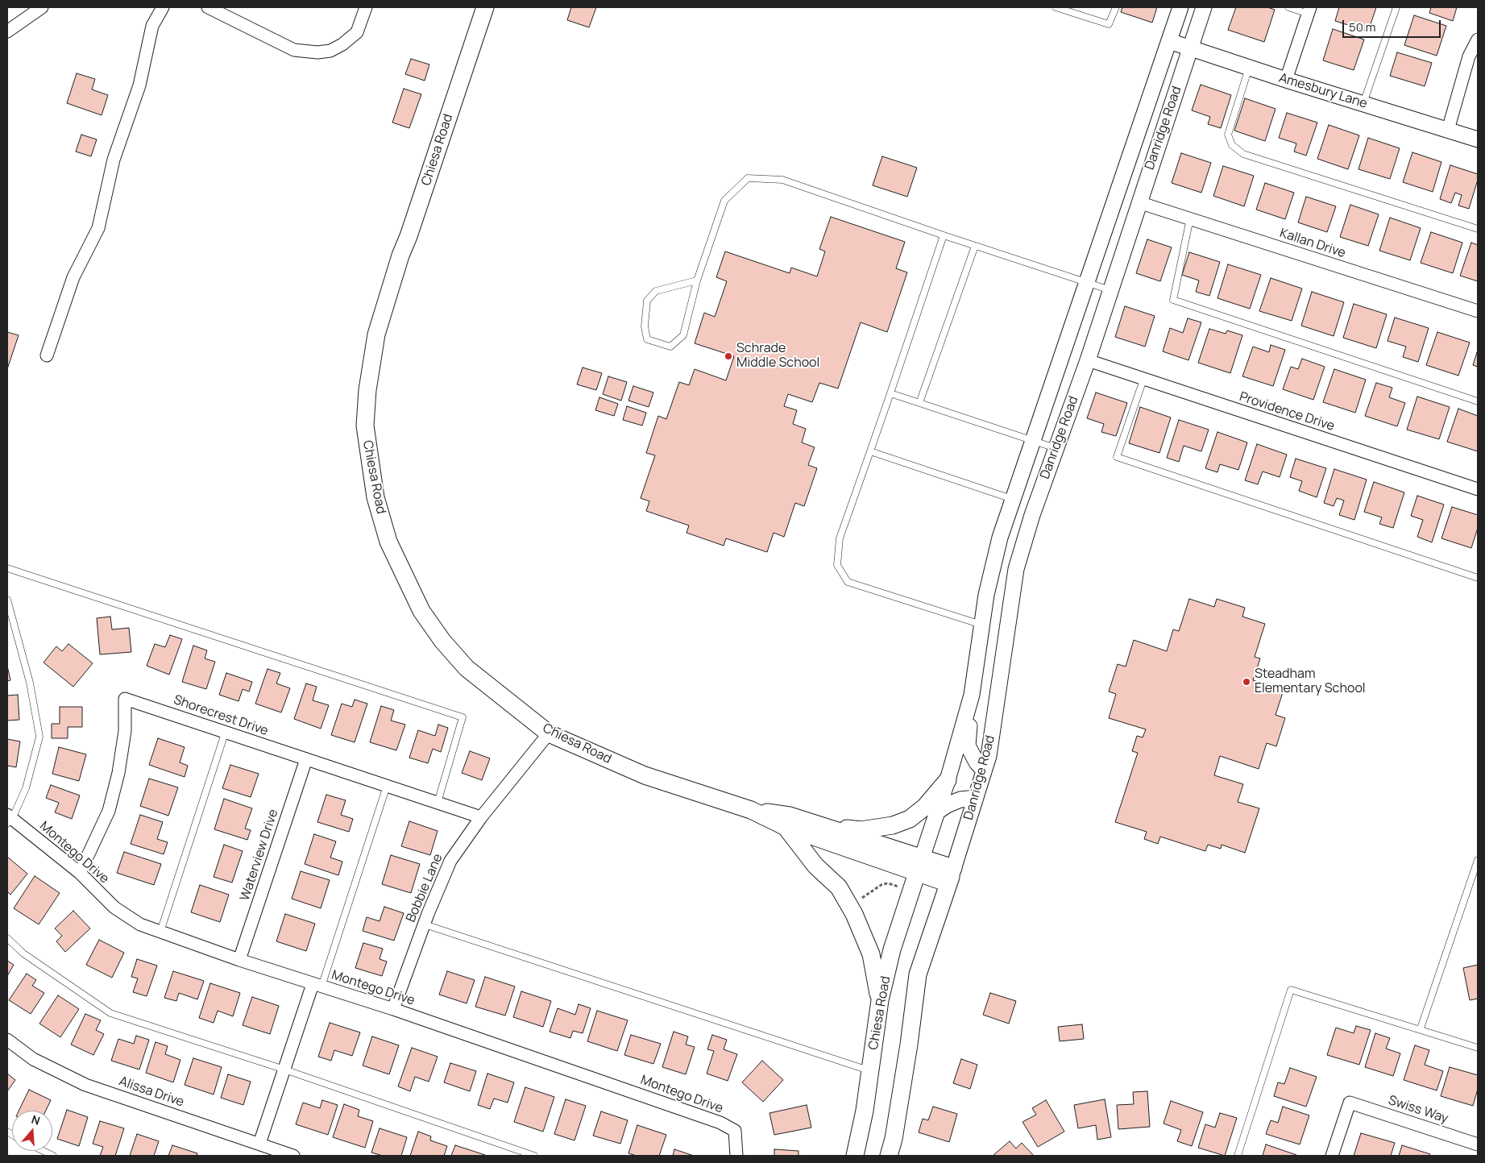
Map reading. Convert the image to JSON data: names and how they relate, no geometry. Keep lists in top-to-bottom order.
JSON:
{
  "streets": {
    "main road": ["Chiesa Road"],
    "street": [
      "Amesbury Lane",
      "Danridge Road",
      "Kallan Drive",
      "Providence Drive",
      "Shorecrest Drive",
      "Montego Drive",
      "Waterview Drive",
      "Bobbie Lane",
      "Alissa Drive",
      "Swiss Way"
    ]
  },
  "crossings": [
    ["Amesbury Lane", "Danridge Road"],
    ["Danridge Road", "Chiesa Road"],
    ["Danridge Road", "Kallan Drive"],
    ["Danridge Road", "Providence Drive"],
    ["Chiesa Road", "Bobbie Lane"],
    ["Shorecrest Drive", "Montego Drive"],
    ["Shorecrest Drive", "Waterview Drive"],
    ["Shorecrest Drive", "Bobbie Lane"],
    ["Montego Drive", "Waterview Drive"],
    ["Montego Drive", "Bobbie Lane"]
  ],
  "places": ["Schrade Middle School", "Steadham Elementary School"],
  "scale_bar": "50 m",
  "north": "top"
}
